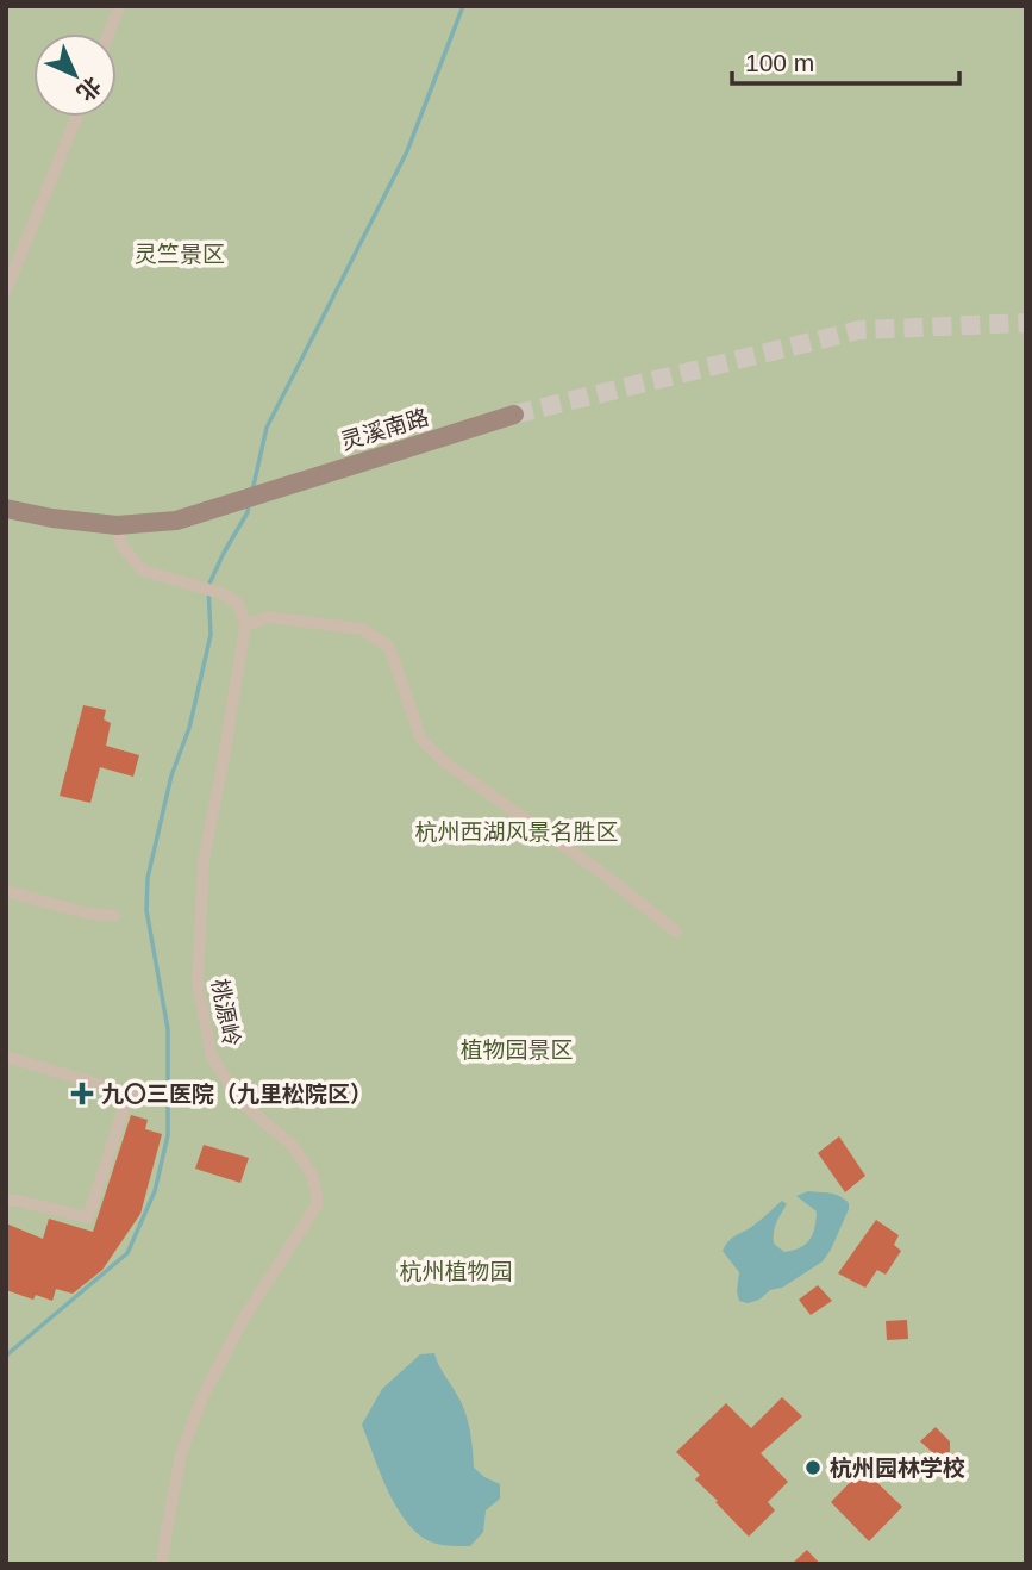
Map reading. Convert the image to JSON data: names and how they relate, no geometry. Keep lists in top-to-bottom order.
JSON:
{
  "streets": {
    "main road": ["灵溪南路"],
    "street": ["桃源岭"]
  },
  "parks": [
    "灵竺景区",
    "杭州西湖风景名胜区",
    "植物园景区",
    "杭州植物园"
  ],
  "places": {
    "health": ["九〇三医院（九里松院区）"],
    "other": ["杭州园林学校"]
  },
  "scale_bar": "100 m",
  "north": "bottom right"
}
